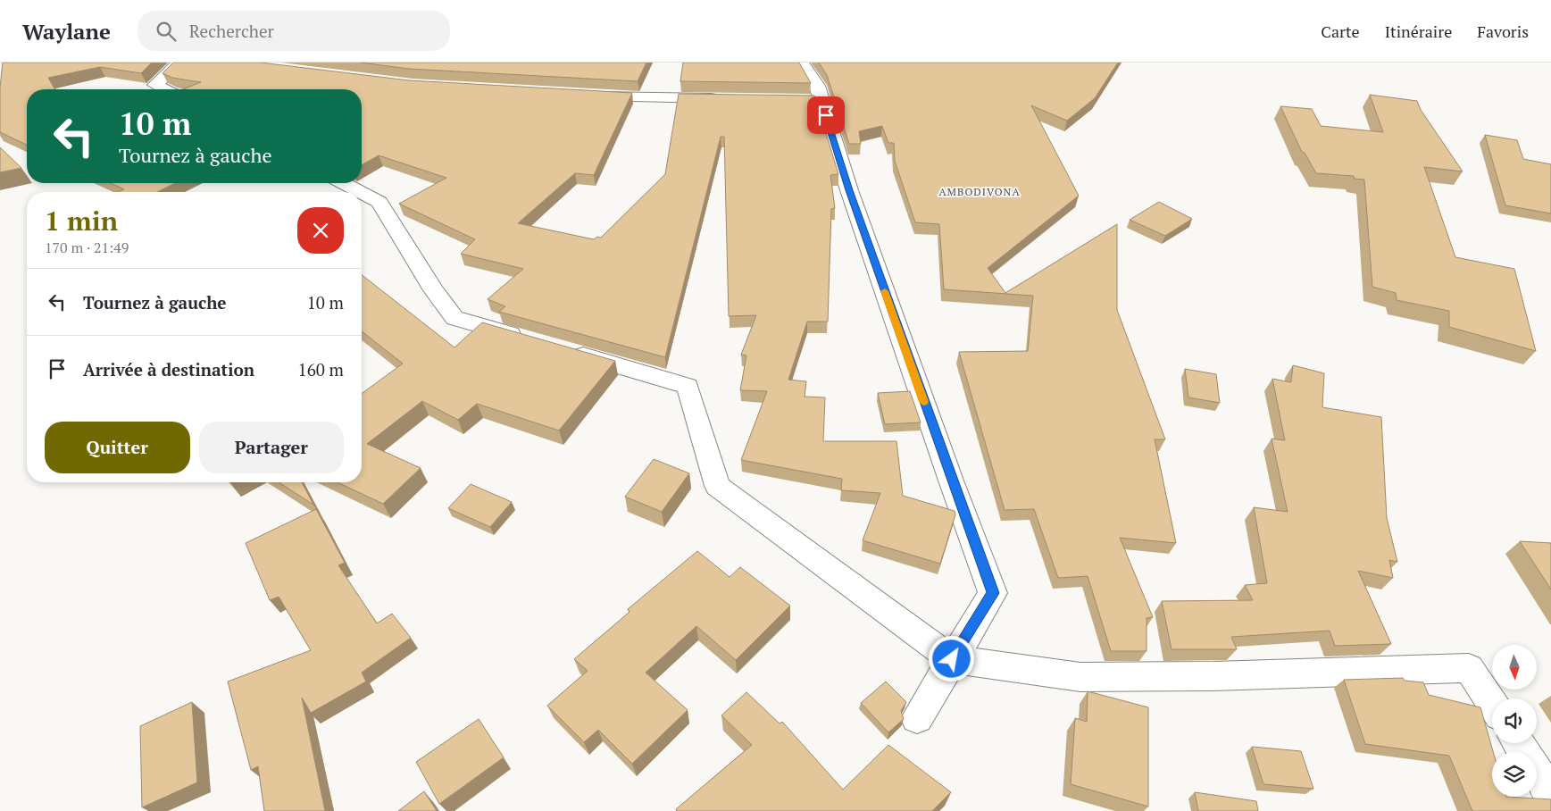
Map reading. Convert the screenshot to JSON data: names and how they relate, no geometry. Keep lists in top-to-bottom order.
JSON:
{
  "districts": ["AMBODIVONA"],
  "north": "bottom",
  "page": {
    "header": "Waylane",
    "search": "Rechercher",
    "nav": ["Carte", "Itinéraire", "Favoris"],
    "turn": ["10 m", "Tournez à gauche"],
    "heading": ["1 min", "170 m · 21:49"],
    "list": [
      {
        "name": "Tournez à gauche",
        "value": "10 m"
      },
      {
        "name": "Arrivée à destination",
        "value": "160 m"
      }
    ],
    "buttons": ["Quitter", "Partager"]
  }
}
